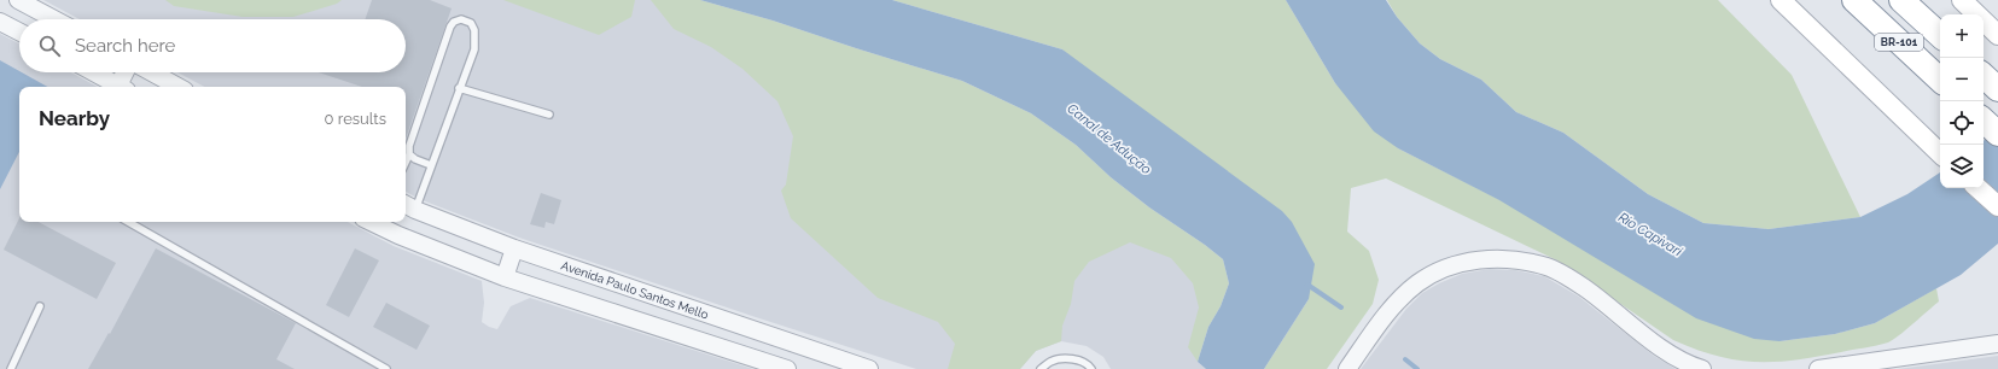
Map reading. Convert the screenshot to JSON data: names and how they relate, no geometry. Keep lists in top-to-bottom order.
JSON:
{
  "streets": {
    "highway": ["BR-101"],
    "street": ["Avenida Paulo Santos Mello"]
  },
  "water": ["Canal de Adução", "Rio Capivari"],
  "page": {
    "map_buttons": ["+", "−"],
    "search": "Search here",
    "heading": ["Nearby", "0 results"]
  }
}
